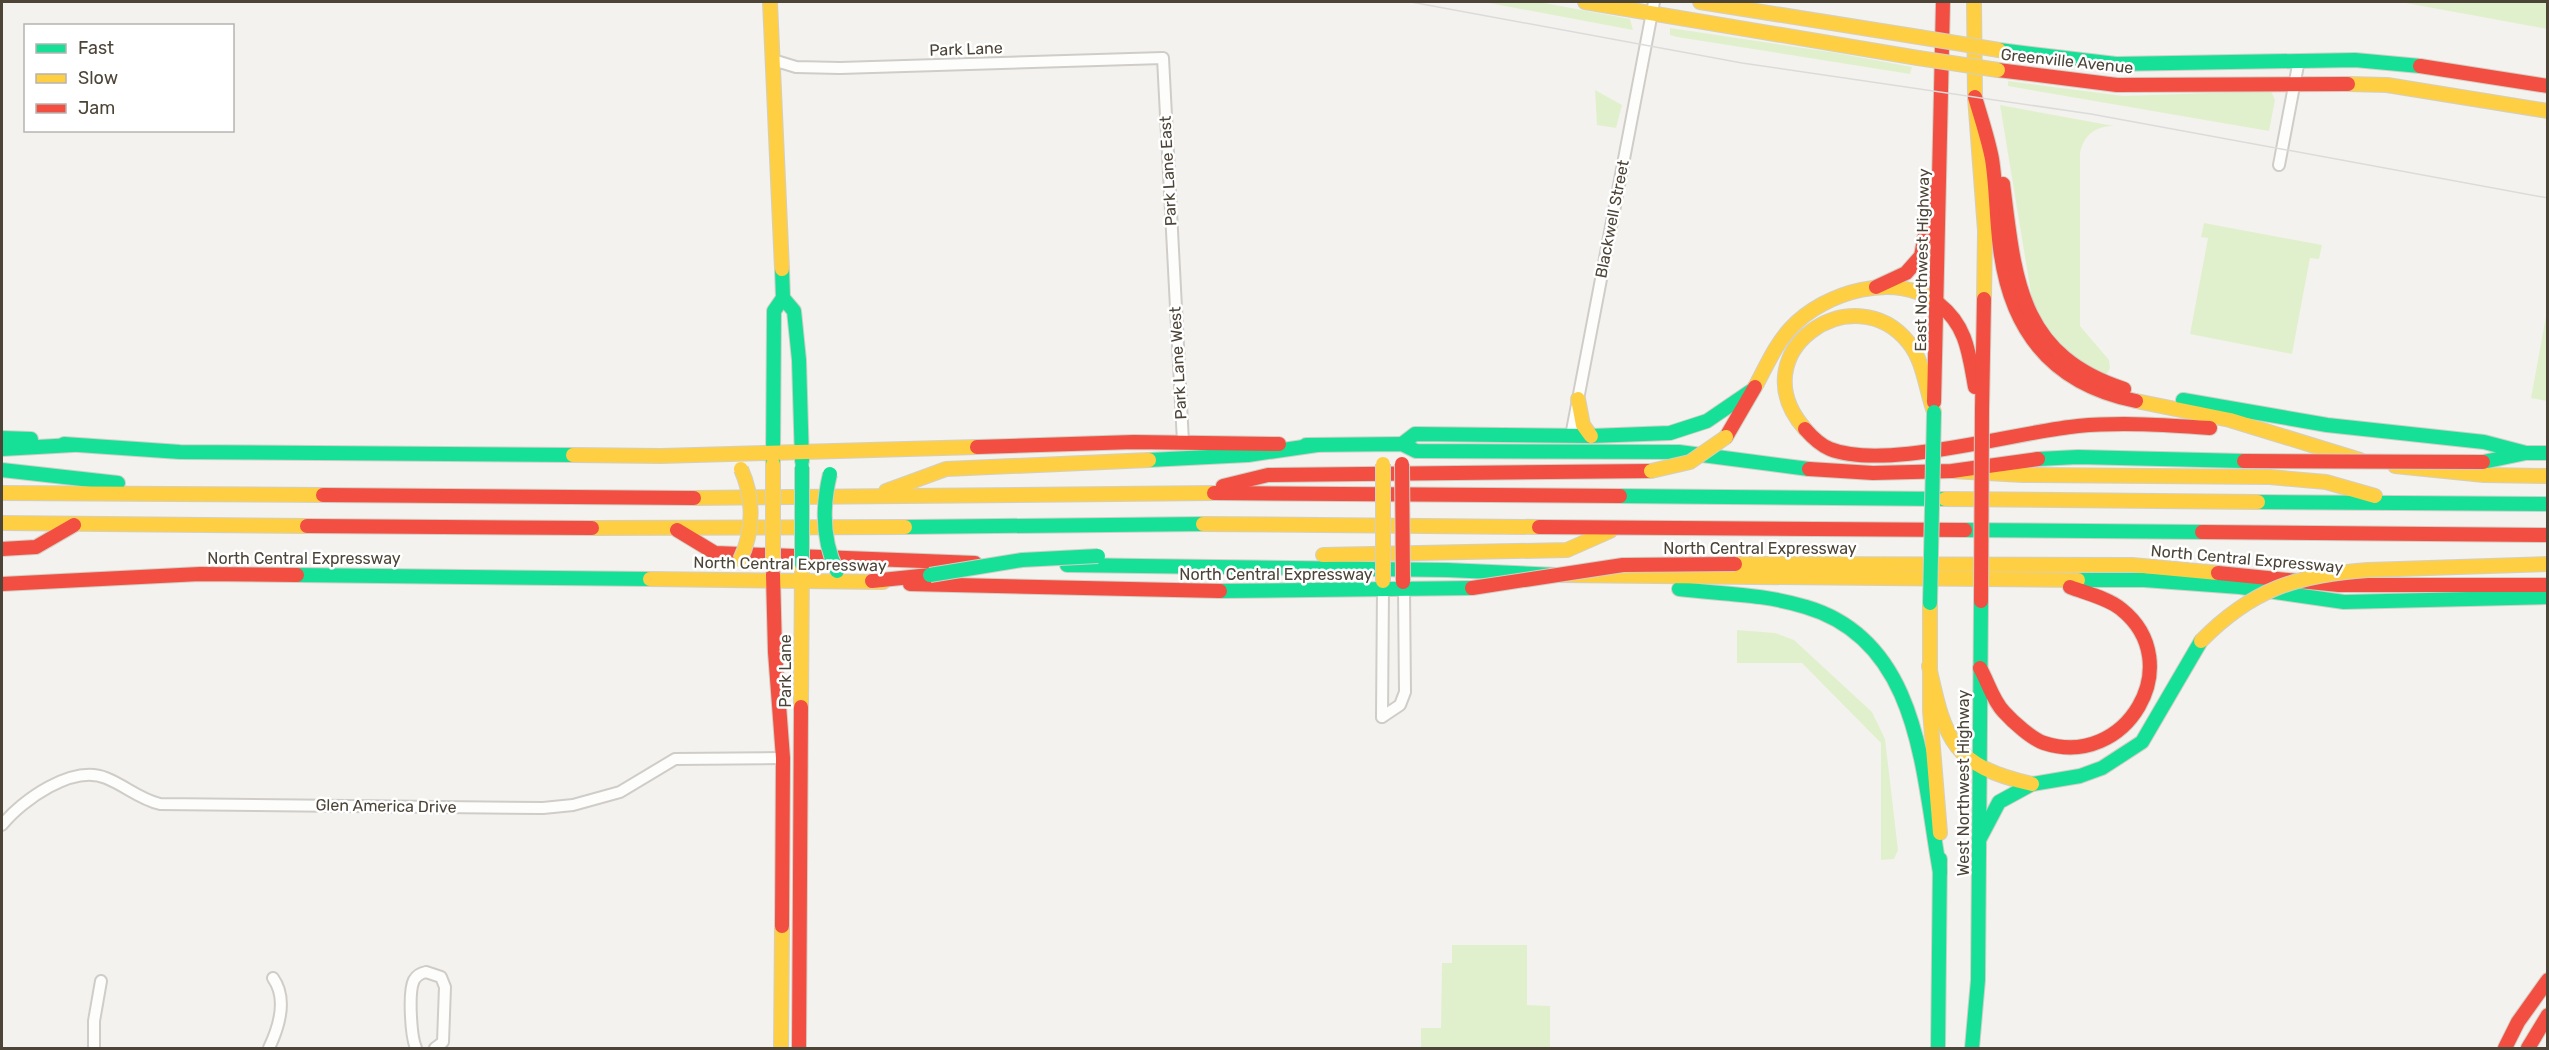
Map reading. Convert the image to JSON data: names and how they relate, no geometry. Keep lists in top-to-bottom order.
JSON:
{
  "streets": {
    "main road": [
      "Park Lane",
      "Greenville Avenue",
      "East Northwest Highway",
      "North Central Expressway",
      "West Northwest Highway"
    ],
    "street": [
      "Park Lane East",
      "Blackwell Street",
      "Park Lane West",
      "Glen America Drive"
    ]
  },
  "crossings": [
    ["Park Lane", "Park Lane East"],
    ["Park Lane", "North Central Expressway"],
    ["Park Lane", "Glen America Drive"],
    ["Greenville Avenue", "Blackwell Street"],
    ["Park Lane East", "Park Lane West"],
    ["East Northwest Highway", "West Northwest Highway"]
  ],
  "legend": ["Fast", "Slow", "Jam"]
}
